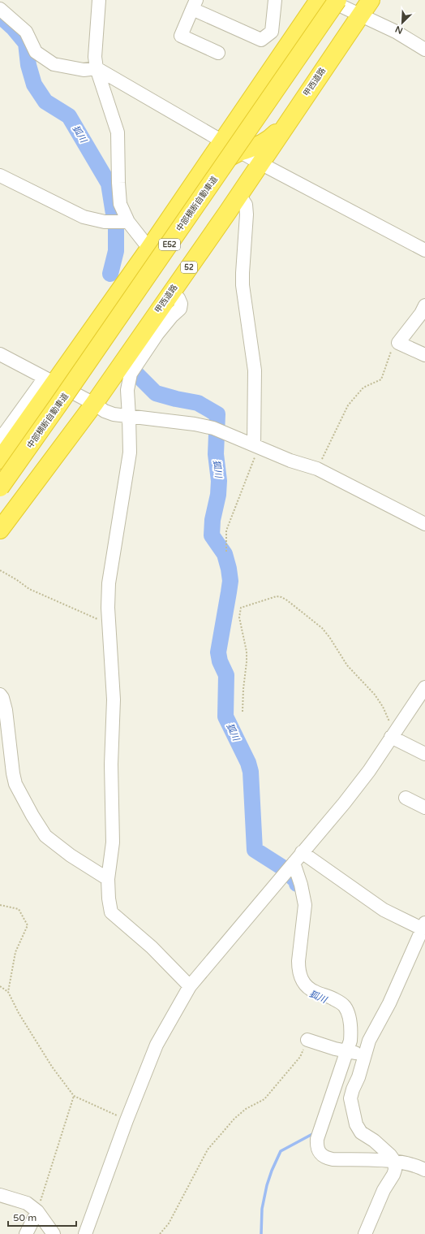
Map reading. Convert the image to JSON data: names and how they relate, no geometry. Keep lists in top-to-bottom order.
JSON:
{
  "streets": {
    "highway": [
      "甲西道路",
      "中部横断自動車道",
      "E52",
      "52"
    ]
  },
  "water": ["狐川"],
  "scale_bar": "50 m",
  "north": "bottom left"
}
